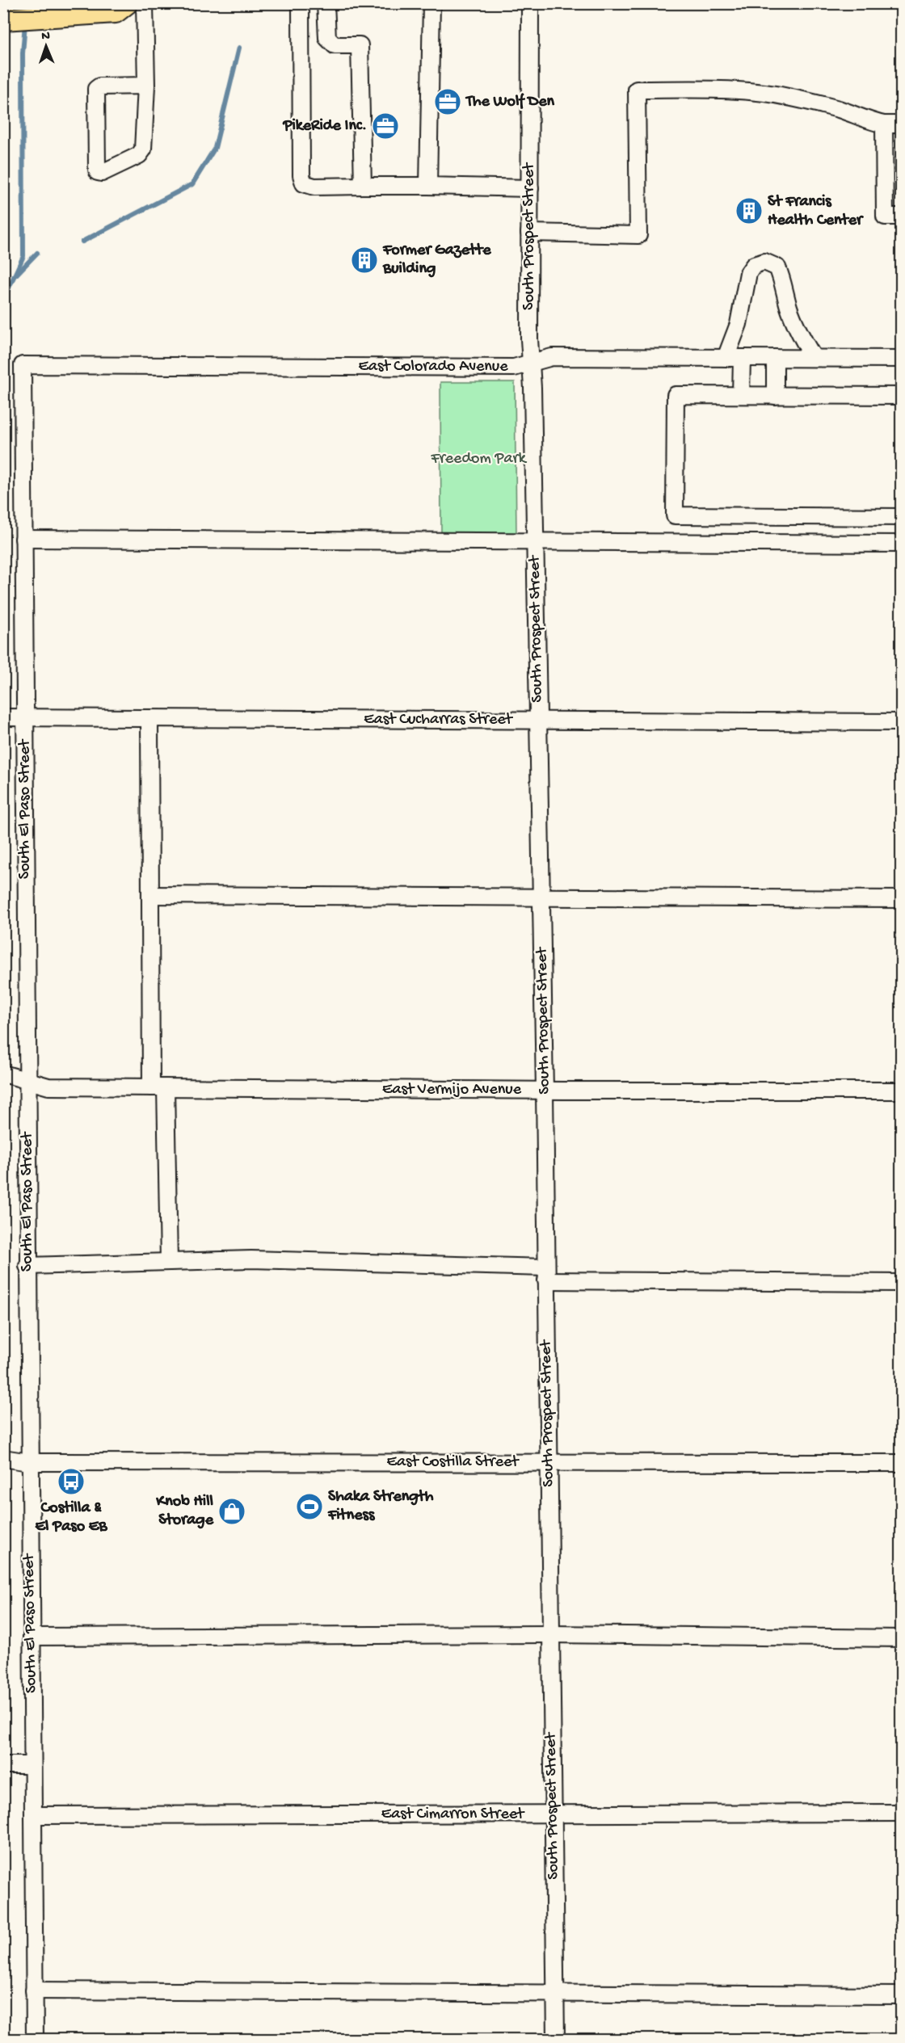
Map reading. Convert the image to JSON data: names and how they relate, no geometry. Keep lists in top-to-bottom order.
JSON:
{
  "streets": {
    "street": [
      "South Prospect Street",
      "East Colorado Avenue",
      "East Cucharras Street",
      "South El Paso Street",
      "East Vermijo Avenue",
      "East Costilla Street",
      "East Cimarron Street"
    ]
  },
  "crossings": [
    ["South Prospect Street", "East Colorado Avenue"],
    ["South Prospect Street", "East Cucharras Street"],
    ["South Prospect Street", "East Vermijo Avenue"],
    ["South Prospect Street", "East Costilla Street"],
    ["South Prospect Street", "East Cimarron Street"],
    ["East Colorado Avenue", "South El Paso Street"],
    ["East Cucharras Street", "South El Paso Street"],
    ["South El Paso Street", "East Vermijo Avenue"],
    ["South El Paso Street", "East Costilla Street"],
    ["South El Paso Street", "East Cimarron Street"]
  ],
  "parks": ["Freedom Park"],
  "places": {
    "office": ["The Wolf Den", "PikeRide Inc."],
    "building": ["St Francis Health Center", "Former Gazette Building"],
    "bus stop": ["Costilla & El Paso EB"],
    "sports": ["Shaka Strength Fitness"],
    "shop": ["Knob Hill Storage"]
  },
  "north": "top"
}
